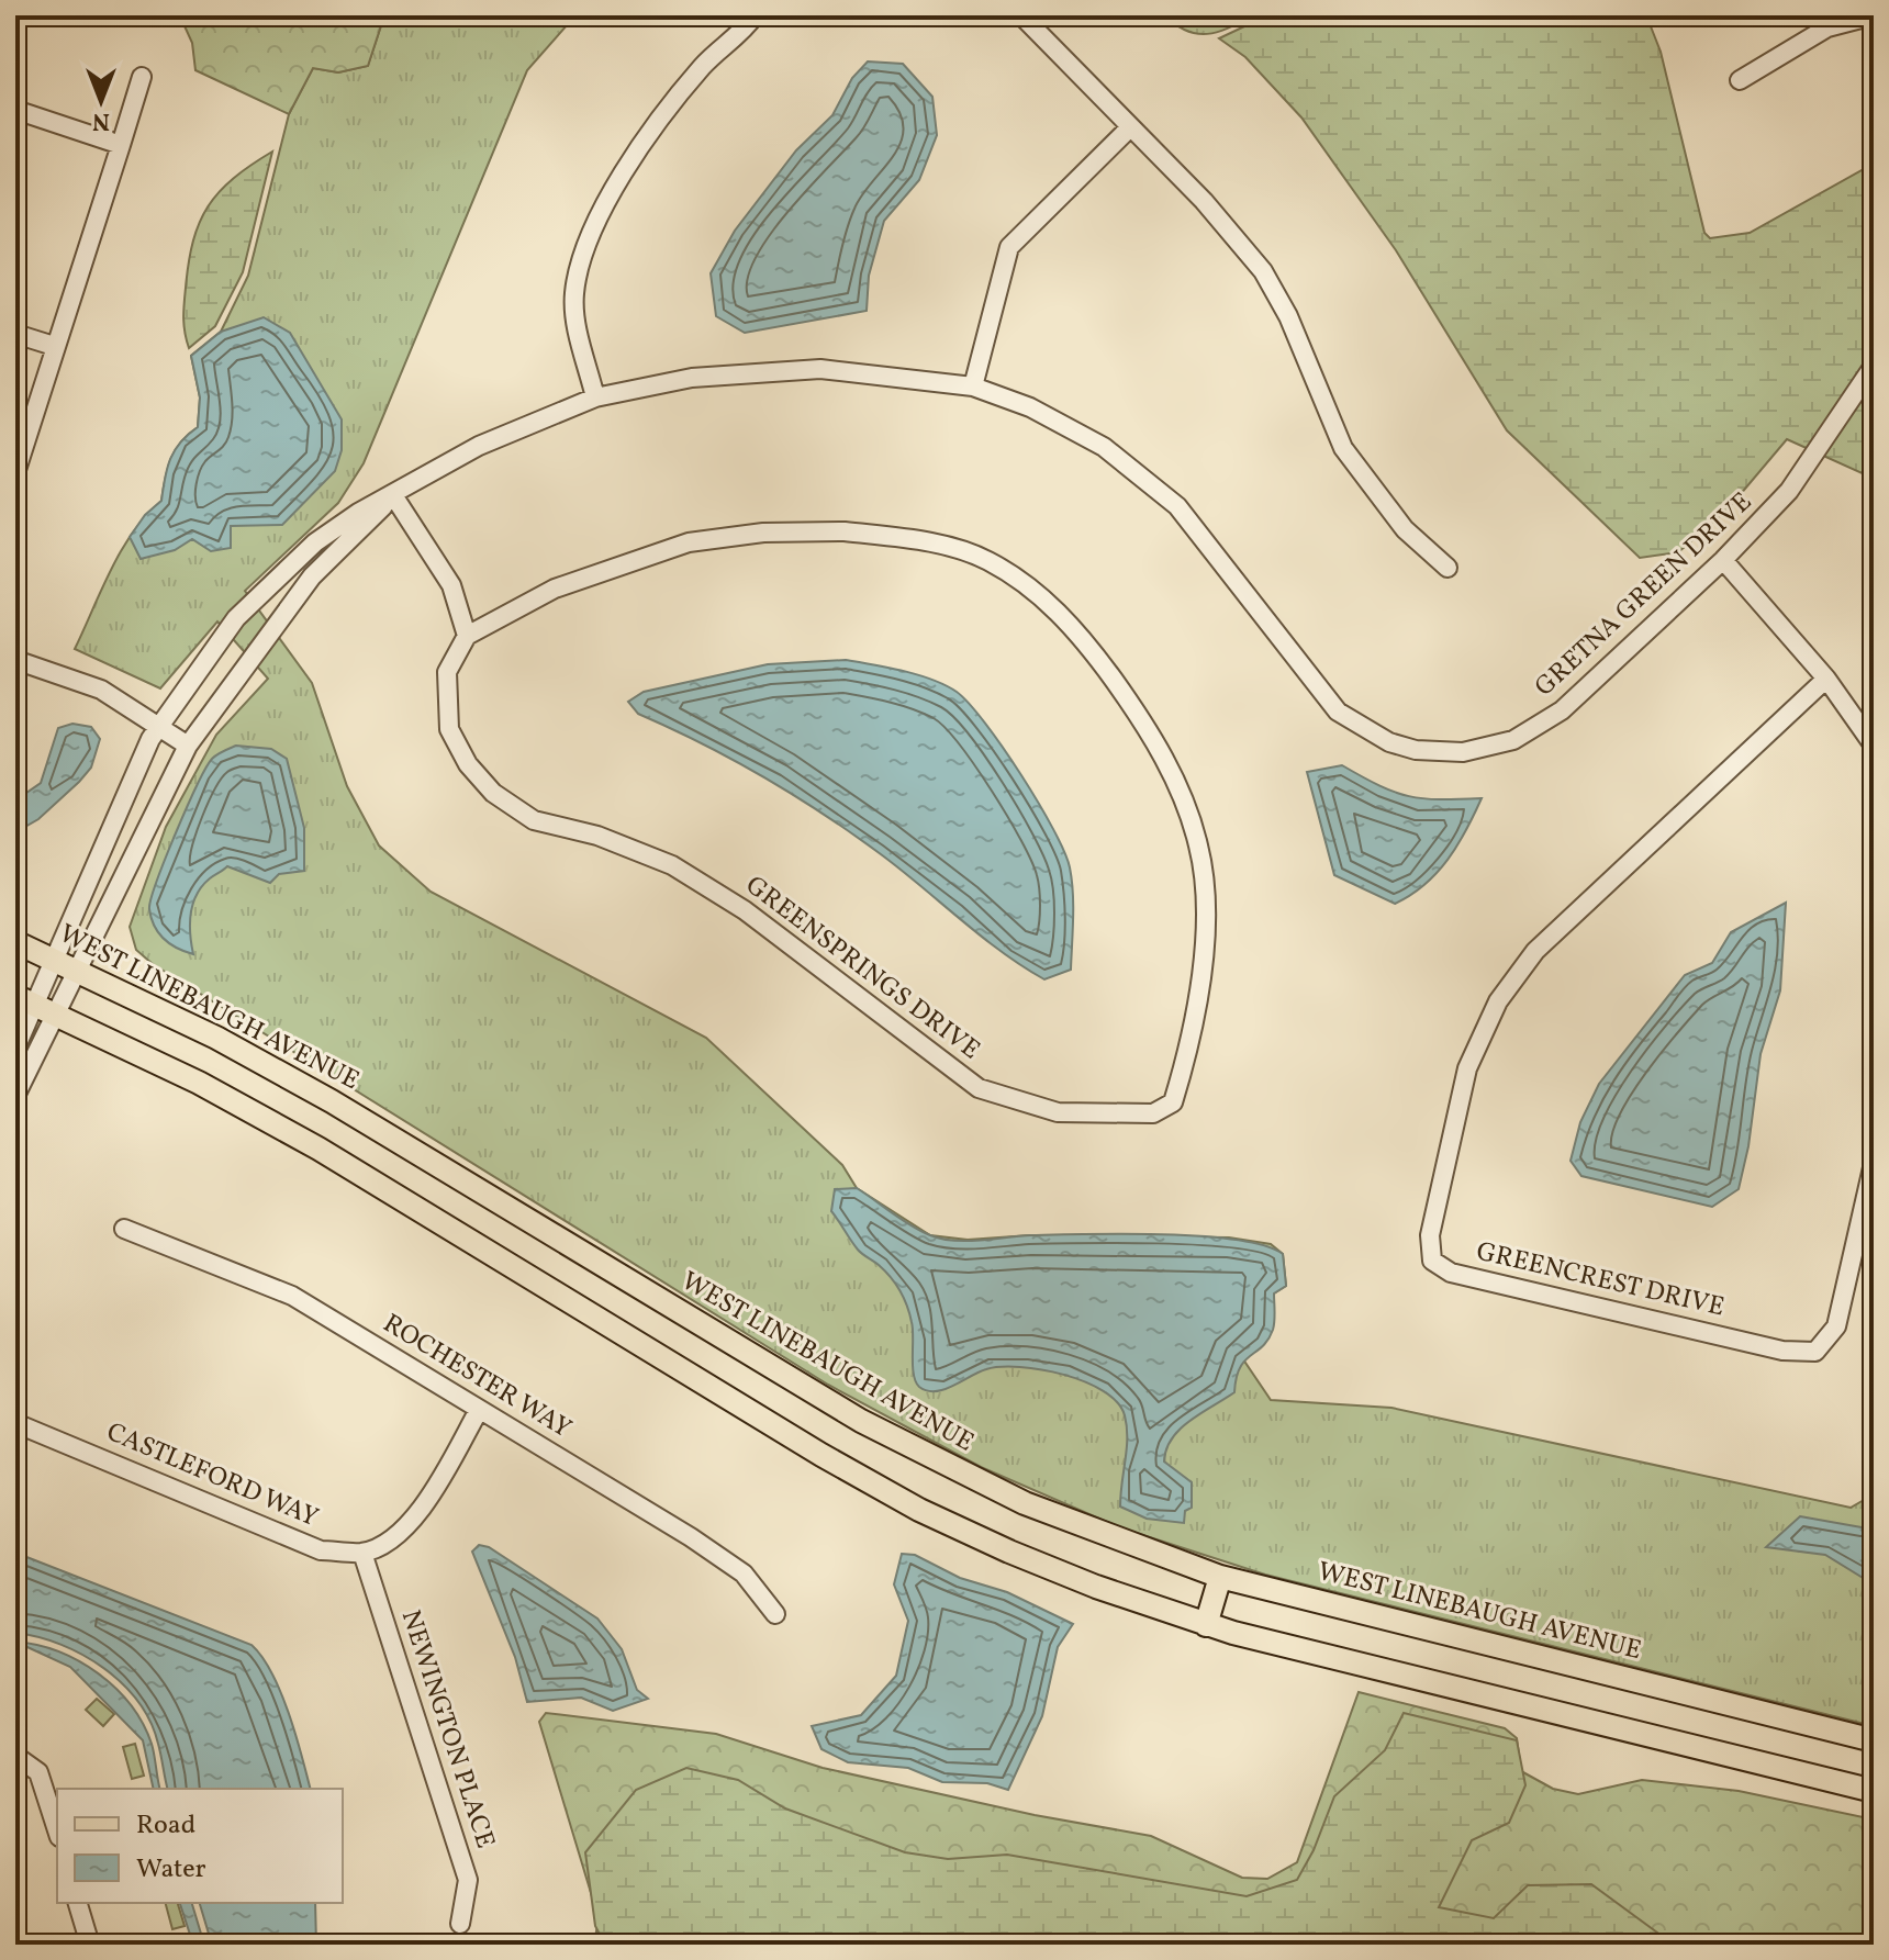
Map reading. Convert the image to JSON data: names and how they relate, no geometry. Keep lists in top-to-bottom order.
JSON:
{
  "streets": {
    "main road": ["WEST LINEBAUGH AVENUE"],
    "street": [
      "GRETNA GREEN DRIVE",
      "GREENSPRINGS DRIVE",
      "GREENCREST DRIVE",
      "ROCHESTER WAY",
      "CASTLEFORD WAY",
      "NEWINGTON PLACE"
    ]
  },
  "crossings": [
    ["GRETNA GREEN DRIVE", "WEST LINEBAUGH AVENUE"],
    ["CASTLEFORD WAY", "NEWINGTON PLACE"]
  ],
  "legend": ["Road", "Water"],
  "north": "bottom"
}
